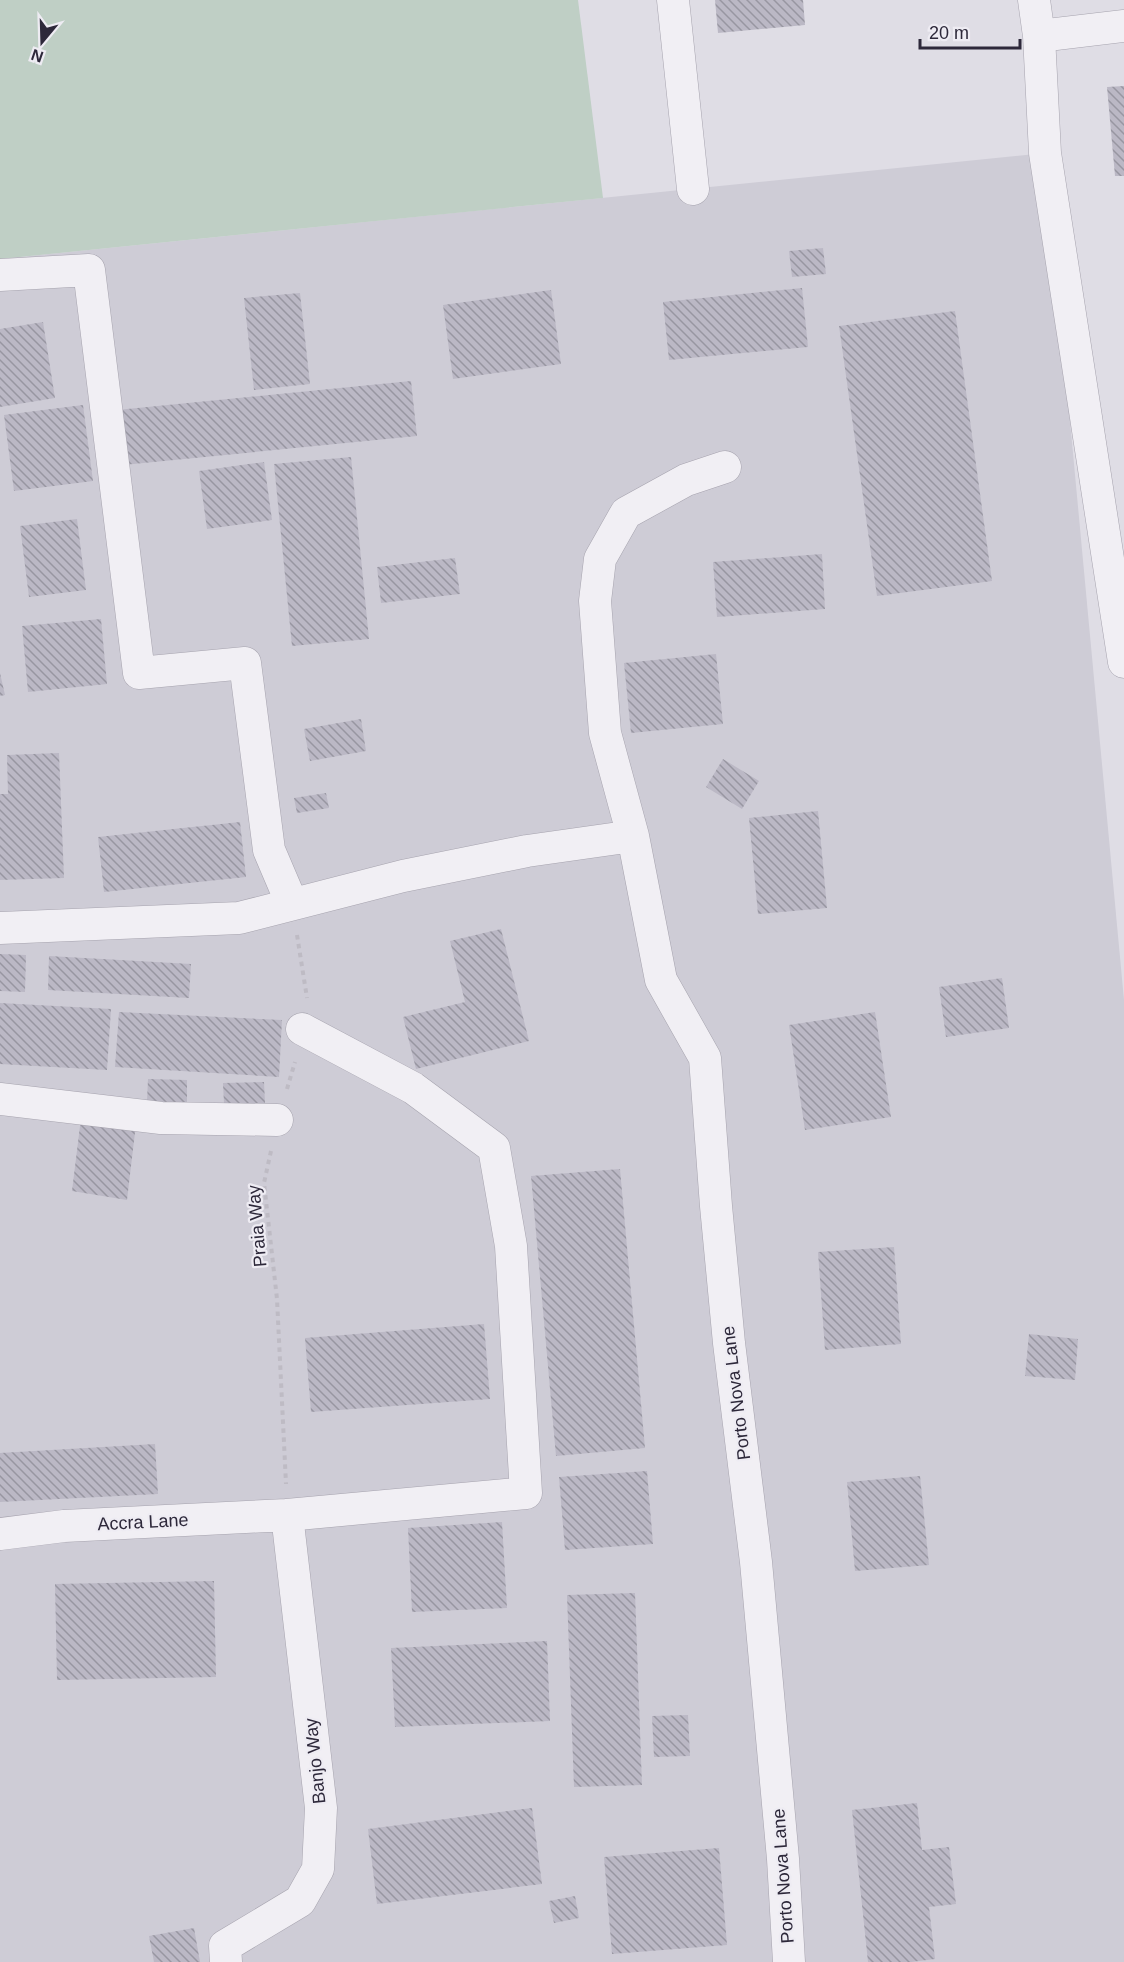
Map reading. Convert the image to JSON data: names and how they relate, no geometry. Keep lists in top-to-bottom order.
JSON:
{
  "streets": {
    "street": ["Porto Nova Lane", "Accra Lane", "Banjo Way"],
    "path": ["Praia Way"]
  },
  "crossings": [
    ["Praia Way", "Accra Lane"],
    ["Praia Way", "Banjo Way"],
    ["Accra Lane", "Banjo Way"]
  ],
  "scale_bar": "20 m",
  "north": "bottom"
}
